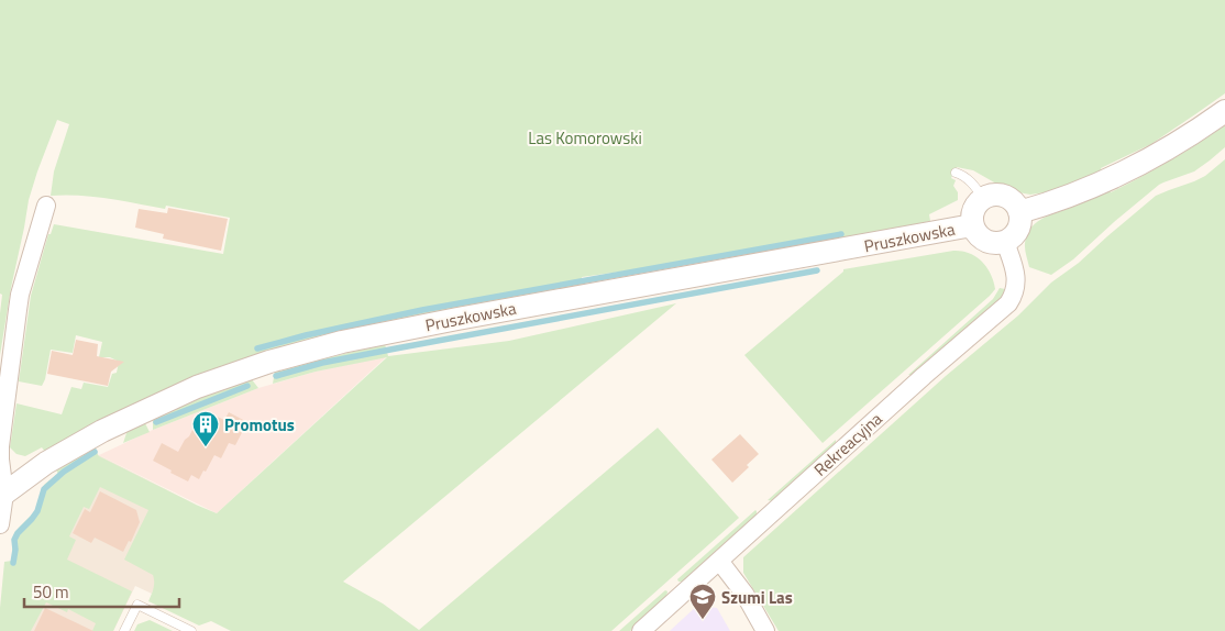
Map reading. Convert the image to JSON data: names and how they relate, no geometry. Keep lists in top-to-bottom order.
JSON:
{
  "streets": {
    "street": ["Pruszkowska", "Rekreacyjna"]
  },
  "crossings": [
    ["Pruszkowska", "Rekreacyjna"]
  ],
  "parks": ["Las Komorowski"],
  "places": {
    "building": ["Promotus"],
    "school or university": ["Szumi Las"]
  },
  "scale_bar": "50 m"
}
